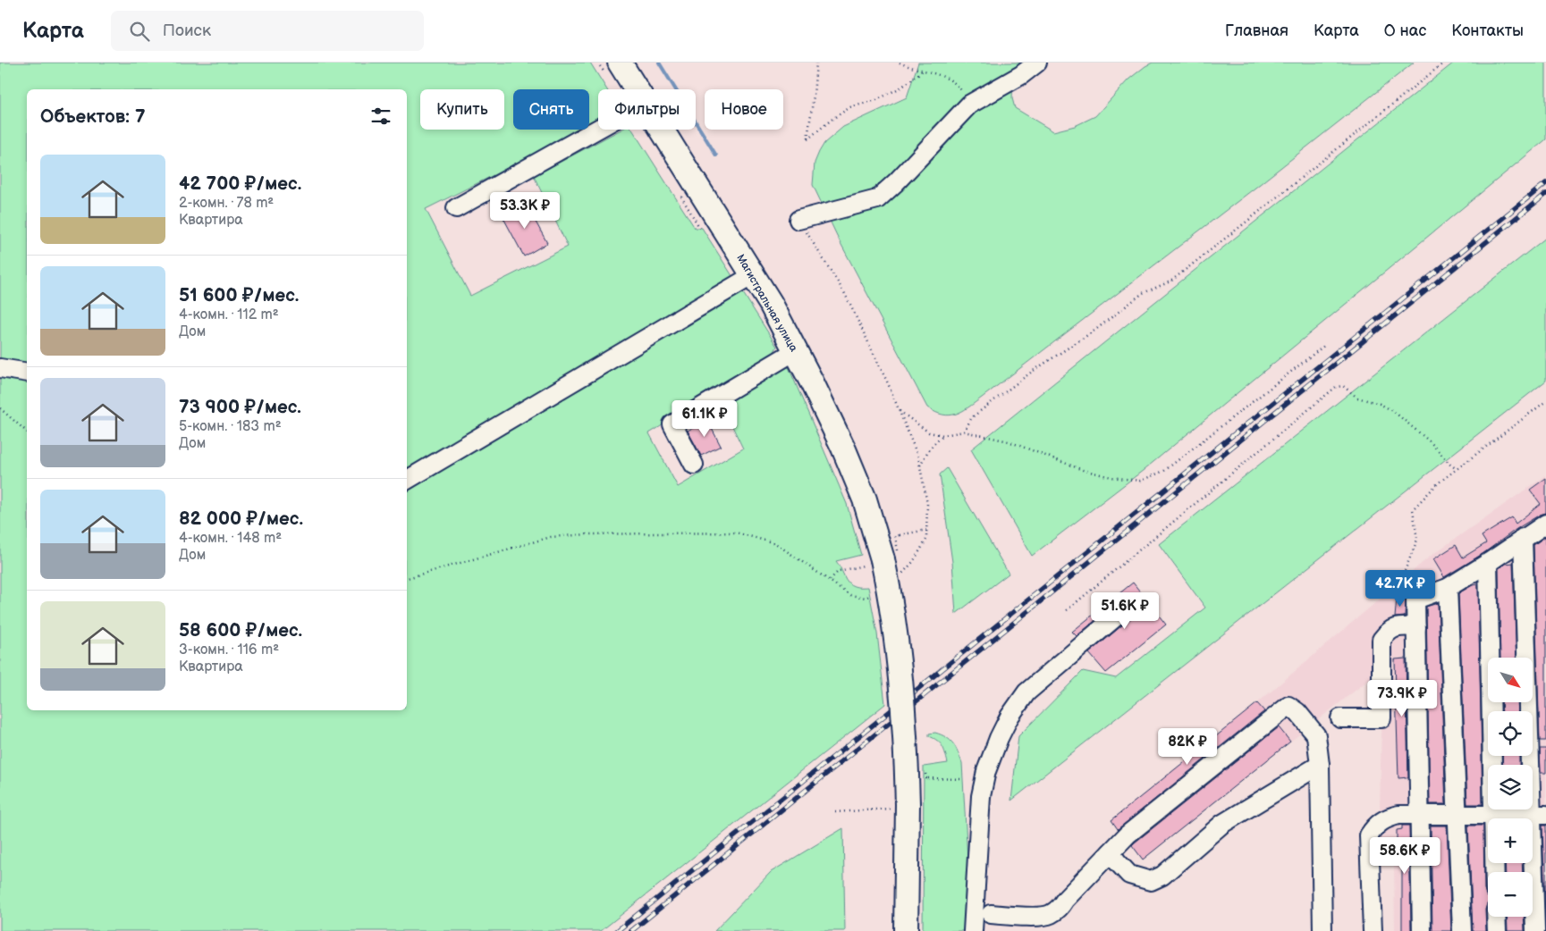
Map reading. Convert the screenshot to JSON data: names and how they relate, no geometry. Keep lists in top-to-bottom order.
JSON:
{
  "streets": {
    "main road": ["Магистральная улица"]
  },
  "north": "bottom right",
  "page": {
    "header": "Карта",
    "search": "Поиск",
    "nav": [
      "Главная",
      "Карта",
      "О нас",
      "Контакты"
    ],
    "chip": [
      "Купить",
      "Снять",
      "Фильтры",
      "Новое"
    ],
    "heading": "Объектов: 7",
    "list": [
      {
        "name": "42 700 ₽/мес.",
        "note": "2-комн. · 78 m² · Квартира"
      },
      {
        "name": "51 600 ₽/мес.",
        "note": "4-комн. · 112 m² · Дом"
      },
      {
        "name": "73 900 ₽/мес.",
        "note": "5-комн. · 183 m² · Дом"
      },
      {
        "name": "82 000 ₽/мес.",
        "note": "4-комн. · 148 m² · Дом"
      },
      {
        "name": "58 600 ₽/мес.",
        "note": "3-комн. · 116 m² · Квартира"
      }
    ],
    "price": [
      "53.3K ₽",
      "61.1K ₽",
      "42.7K ₽",
      "51.6K ₽",
      "73.9K ₽",
      "82K ₽",
      "58.6K ₽"
    ],
    "map_buttons": ["+", "−"]
  }
}
